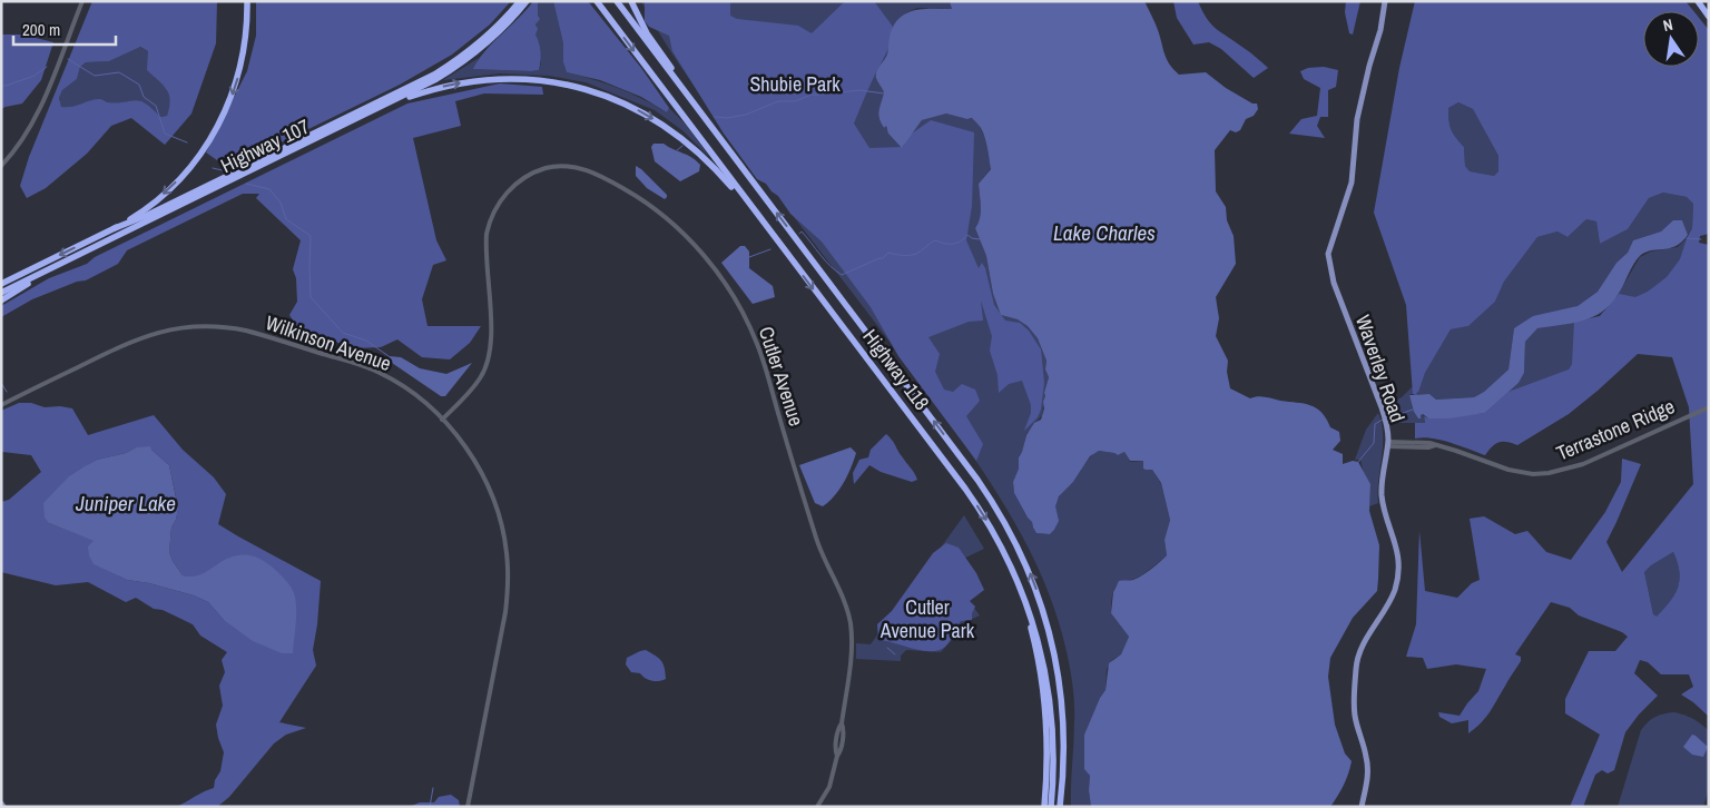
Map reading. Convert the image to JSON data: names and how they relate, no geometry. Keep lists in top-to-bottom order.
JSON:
{
  "streets": {
    "highway": ["Highway 107", "Highway 118"],
    "main road": ["Waverley Road"],
    "street": ["Wilkinson Avenue", "Cutler Avenue", "Terrastone Ridge"]
  },
  "crossings": [
    ["Wilkinson Avenue", "Cutler Avenue"],
    ["Waverley Road", "Terrastone Ridge"]
  ],
  "water": ["Lake Charles", "Juniper Lake"],
  "parks": ["Shubie Park", "Cutler Avenue Park"],
  "scale_bar": "200 m",
  "north": "top"
}
